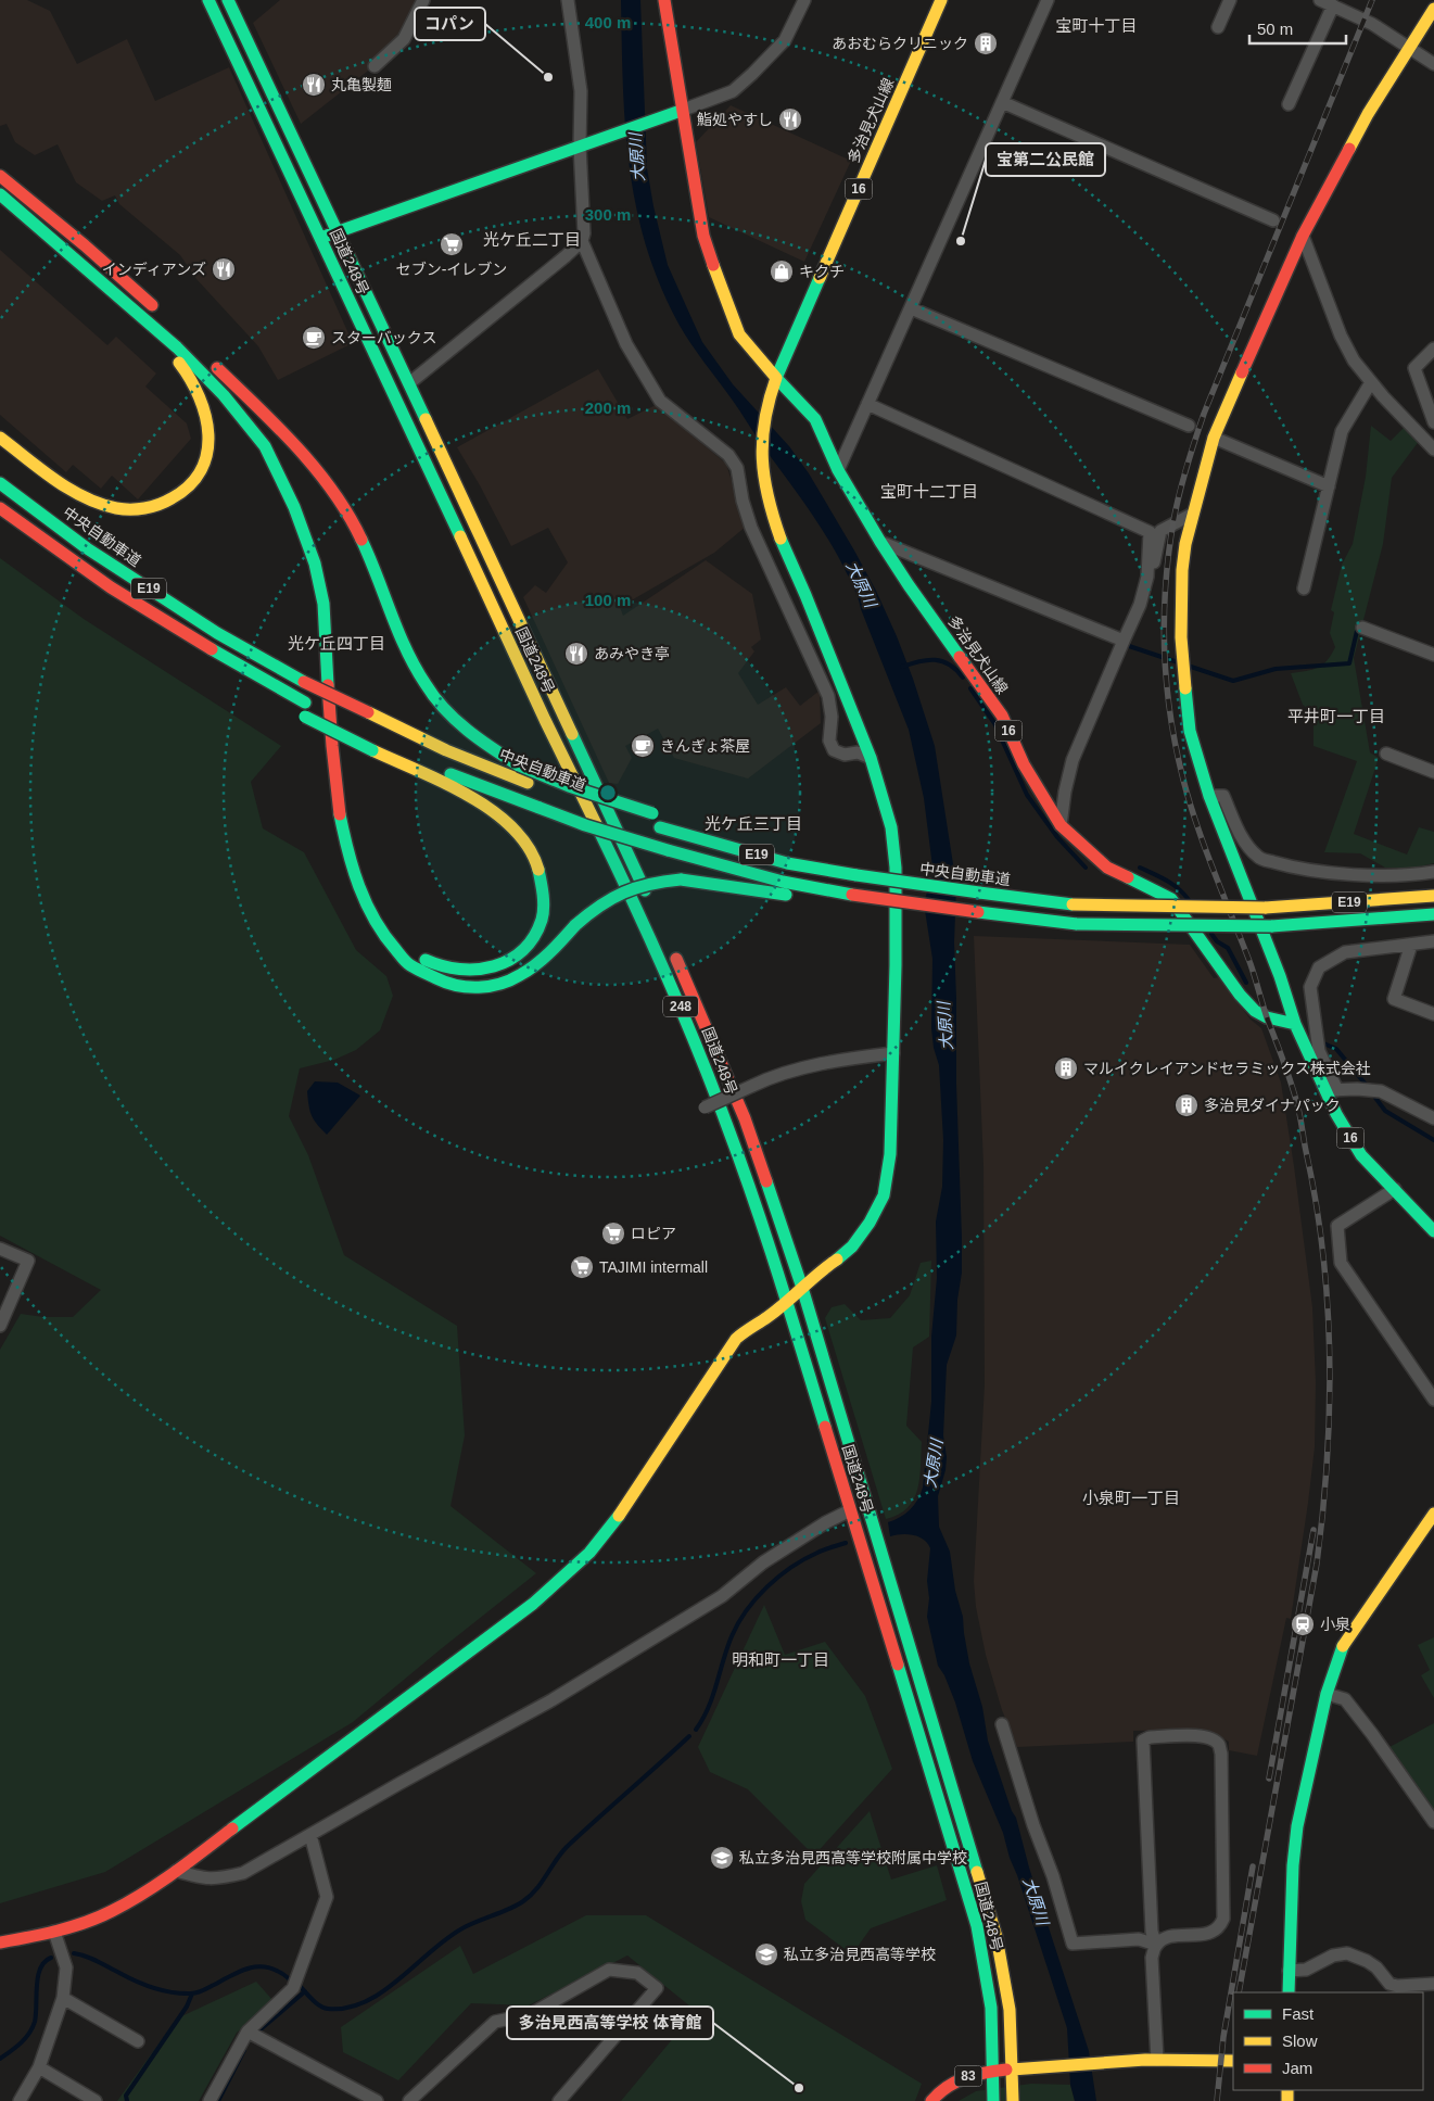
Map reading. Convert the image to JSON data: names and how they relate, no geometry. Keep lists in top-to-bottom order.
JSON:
{
  "streets": {
    "main road": [
      "多治見犬山線",
      "16",
      "国道248号",
      "中央自動車道",
      "E19",
      "248",
      "83"
    ]
  },
  "crossings": [
    ["多治見犬山線", "16"],
    ["国道248号", "83"]
  ],
  "districts": [
    "宝町十丁目",
    "光ケ丘二丁目",
    "宝町十二丁目",
    "光ケ丘四丁目",
    "平井町一丁目",
    "光ケ丘三丁目",
    "小泉町一丁目",
    "明和町一丁目"
  ],
  "water": ["大原川"],
  "places": {
    "building": ["あおむらクリニック", "マルイクレイアンドセラミックス株式会社", "多治見ダイナパック"],
    "other": ["コパン", "宝第二公民館", "多治見西高等学校 体育館"],
    "restaurant": [
      "丸亀製麺",
      "鮨処やすし",
      "インディアンズ",
      "あみやき亭"
    ],
    "supermarket": ["セブン-イレブン", "ロピア", "TAJIMI intermall"],
    "shop": ["キクチ"],
    "cafe": ["スターバックス", "きんぎょ茶屋"],
    "station": ["小泉"],
    "school or university": ["私立多治見西高等学校附属中学校", "私立多治見西高等学校"]
  },
  "legend": ["Fast", "Slow", "Jam"],
  "scale_bar": "50 m",
  "rings": [
    "400 m",
    "300 m",
    "200 m",
    "100 m"
  ]
}
